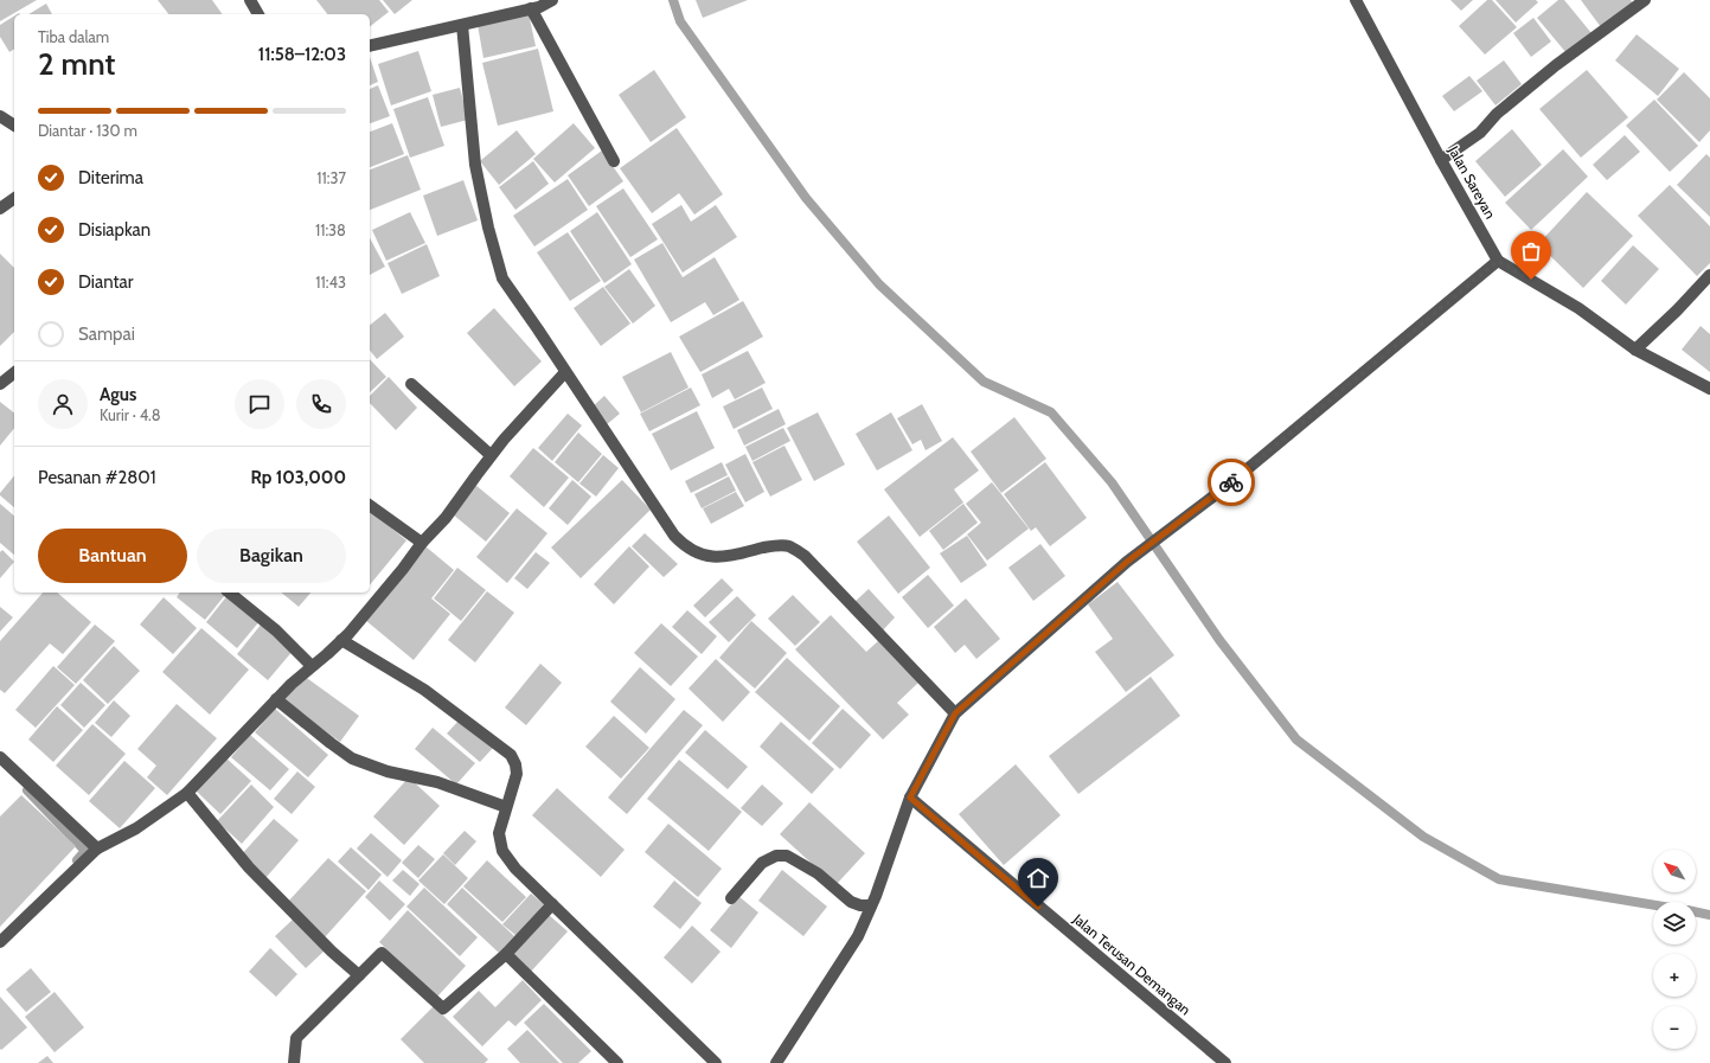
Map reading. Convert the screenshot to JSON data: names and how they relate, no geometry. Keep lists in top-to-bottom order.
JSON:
{
  "streets": {
    "street": ["Jalan Sareyan", "Jalan Terusan Demangan"]
  },
  "north": "top left",
  "page": {
    "heading": ["2 mnt", "Tiba dalam", "11:58–12:03"],
    "panel": [
      "Agus",
      "Kurir · 4.8",
      "Pesanan #2801",
      "Rp 103,000"
    ],
    "bar": "Diantar · 130 m",
    "list": [
      ["Diterima", "11:37"],
      ["Disiapkan", "11:38"],
      ["Diantar", "11:43"],
      "Sampai"
    ],
    "buttons": ["Bantuan", "Bagikan"],
    "map_buttons": ["+", "−"]
  }
}
